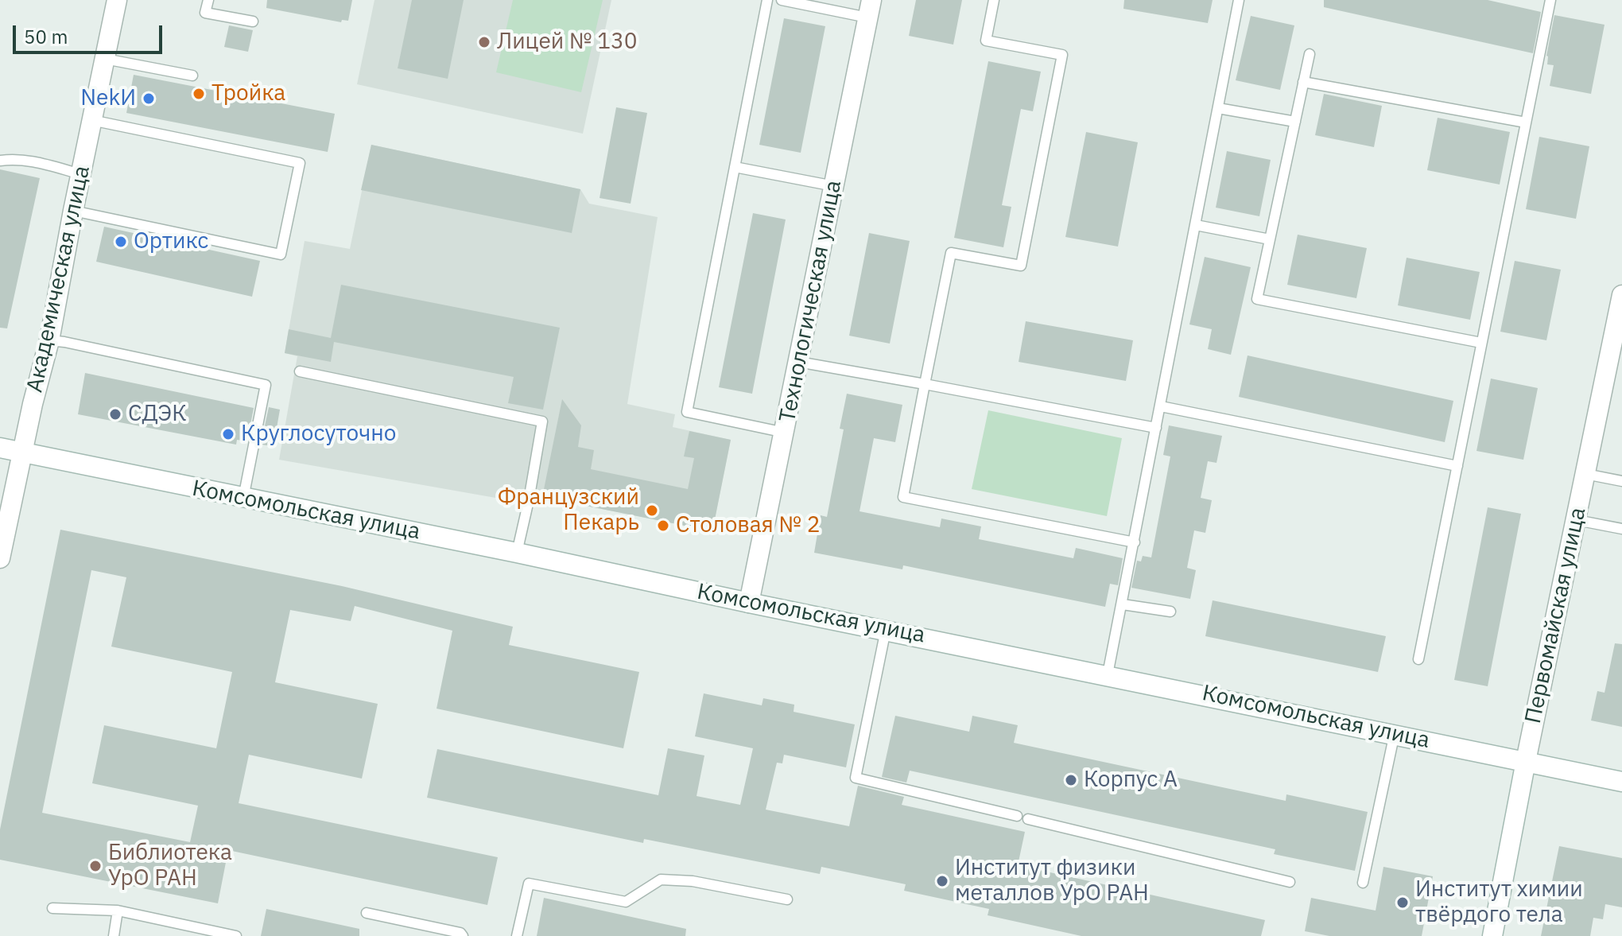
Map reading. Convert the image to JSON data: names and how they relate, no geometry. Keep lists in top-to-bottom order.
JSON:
{
  "streets": {
    "street": [
      "Академическая улица",
      "Технологическая улица",
      "Комсомольская улица",
      "Первомайская улица"
    ]
  },
  "crossings": [
    ["Академическая улица", "Комсомольская улица"],
    ["Технологическая улица", "Комсомольская улица"],
    ["Комсомольская улица", "Первомайская улица"]
  ],
  "places": [
    "Лицей № 130",
    "Тройка",
    "NekИ",
    "Ортикс",
    "СДЭК",
    "Круглосуточно",
    "Французский Пекарь",
    "Столовая № 2",
    "Корпус А",
    "Библиотека УрО РАН",
    "Институт физики металлов УрО РАН",
    "Институт химии твёрдого тела"
  ],
  "scale_bar": "50 m"
}
